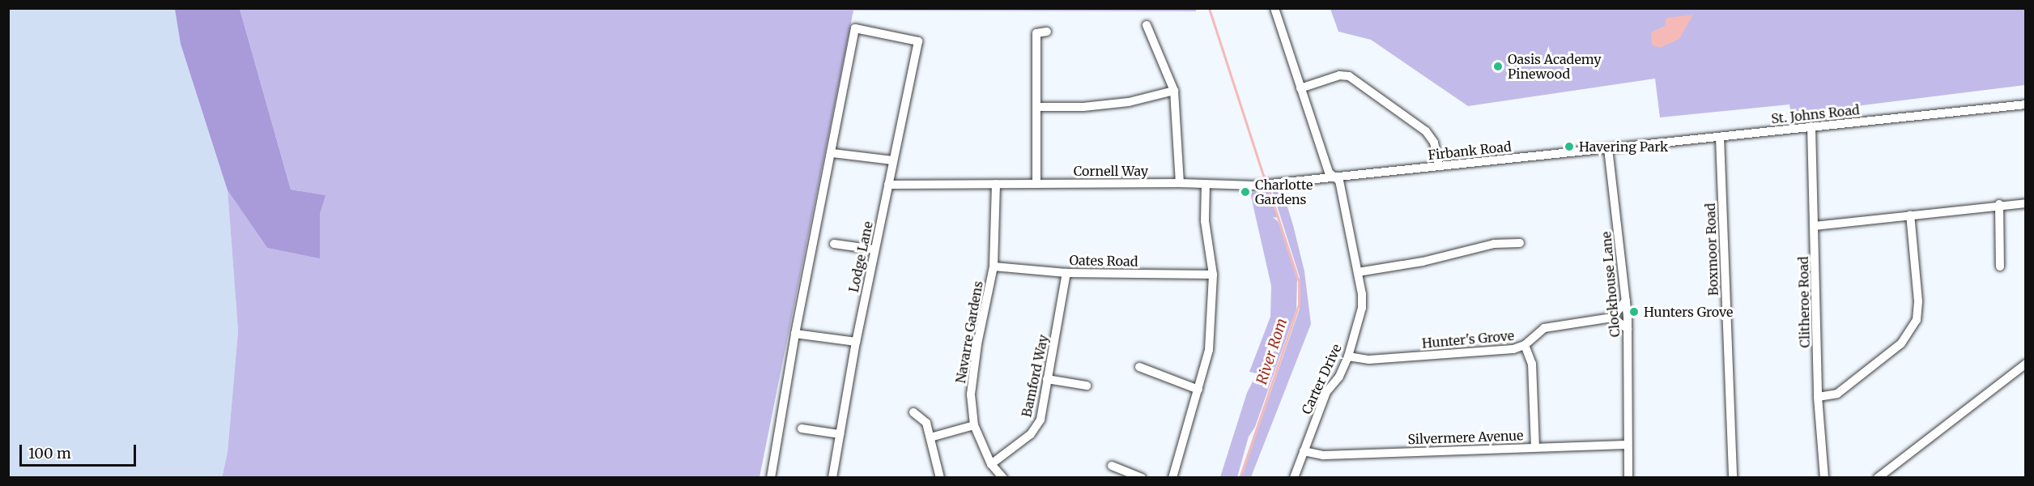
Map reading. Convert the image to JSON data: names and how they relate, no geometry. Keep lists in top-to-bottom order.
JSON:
{
  "streets": {
    "street": [
      "St. Johns Road",
      "Firbank Road",
      "Cornell Way",
      "Boxmoor Road",
      "Lodge Lane",
      "Oates Road",
      "Clockhouse Lane",
      "Clitheroe Road",
      "Navarre Gardens",
      "Hunter's Grove",
      "Bamford Way",
      "Carter Drive",
      "Silvermere Avenue"
    ]
  },
  "crossings": [
    ["St. Johns Road", "Firbank Road"],
    ["St. Johns Road", "Boxmoor Road"],
    ["St. Johns Road", "Clockhouse Lane"],
    ["St. Johns Road", "Clitheroe Road"],
    ["Firbank Road", "Cornell Way"],
    ["Firbank Road", "Clockhouse Lane"],
    ["Firbank Road", "Carter Drive"],
    ["Cornell Way", "Lodge Lane"],
    ["Cornell Way", "Navarre Gardens"],
    ["Cornell Way", "Carter Drive"],
    ["Oates Road", "Navarre Gardens"],
    ["Oates Road", "Bamford Way"],
    ["Clockhouse Lane", "Silvermere Avenue"],
    ["Navarre Gardens", "Bamford Way"],
    ["Hunter's Grove", "Carter Drive"],
    ["Carter Drive", "Silvermere Avenue"]
  ],
  "water": ["River Rom"],
  "places": [
    "Oasis Academy Pinewood",
    "Havering Park",
    "Charlotte Gardens",
    "Hunters Grove"
  ],
  "scale_bar": "100 m"
}
